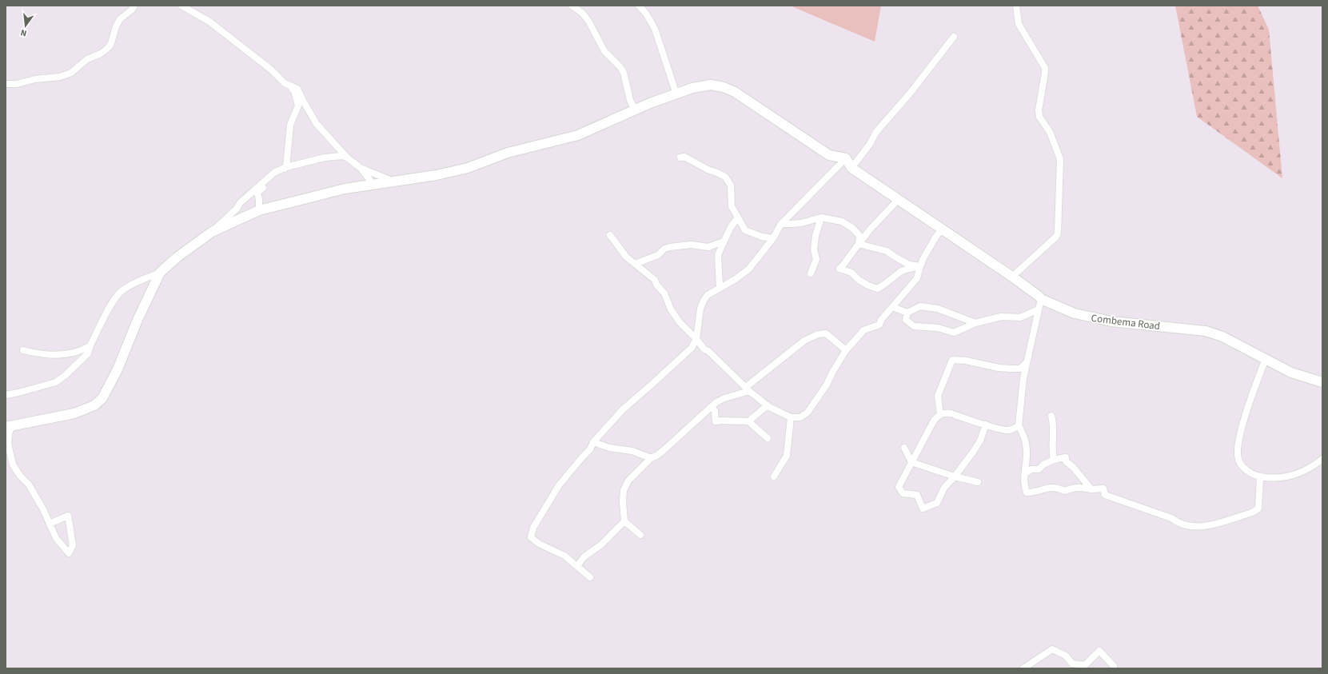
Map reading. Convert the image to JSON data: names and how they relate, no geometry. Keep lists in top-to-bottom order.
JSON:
{
  "streets": {
    "street": ["Combema Road"]
  },
  "north": "bottom"
}
